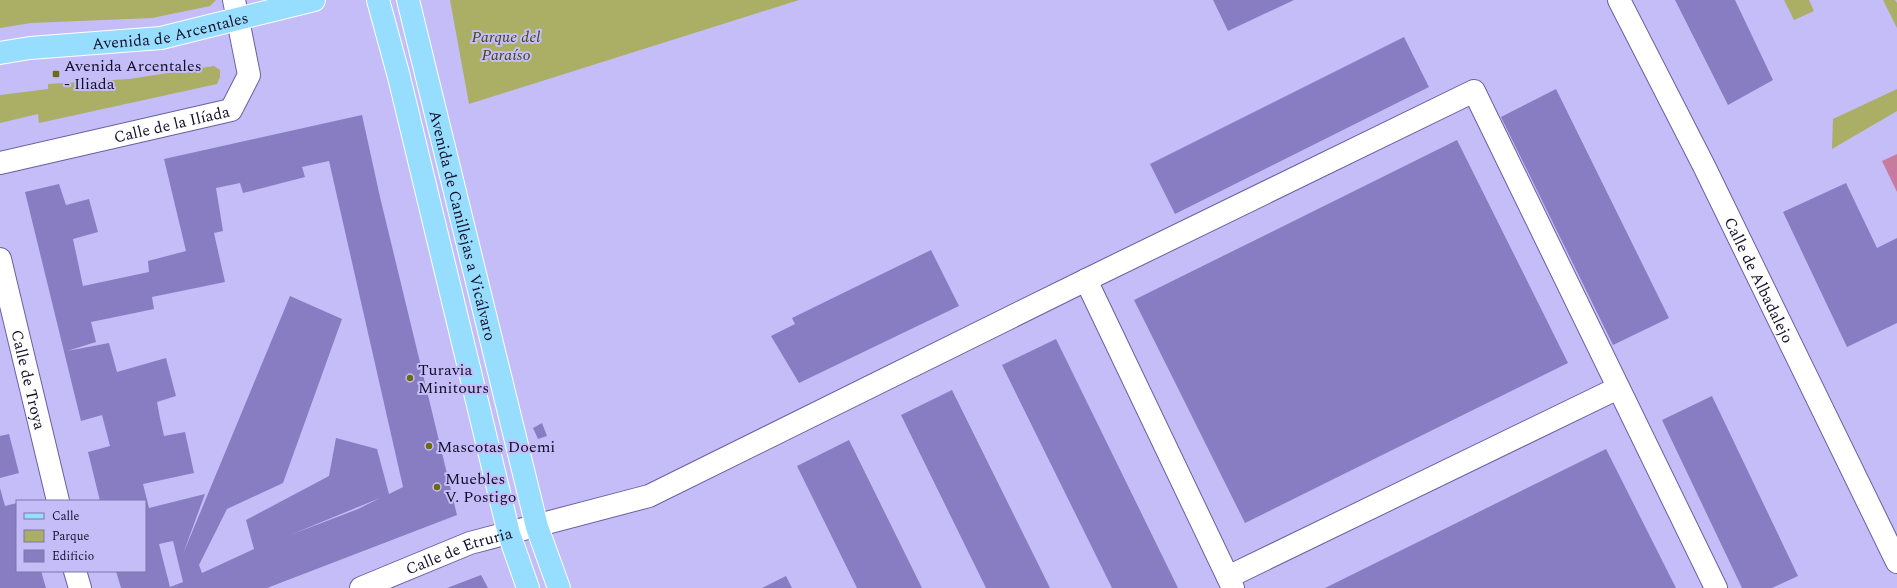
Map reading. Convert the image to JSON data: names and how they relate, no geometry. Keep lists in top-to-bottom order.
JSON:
{
  "streets": {
    "main road": ["Avenida de Arcentales", "Avenida de Canillejas a Vicálvaro"],
    "street": [
      "Calle de la Ilíada",
      "Calle de Albadalejo",
      "Calle de Troya",
      "Calle de Etruria"
    ]
  },
  "crossings": [
    ["Avenida de Arcentales", "Calle de la Ilíada"],
    ["Avenida de Canillejas a Vicálvaro", "Calle de Etruria"]
  ],
  "parks": ["Parque del Paraíso"],
  "places": {
    "transit": ["Avenida Arcentales - Iliada"],
    "other": ["Turavia Minitours", "Mascotas Doemi", "Muebles V. Postigo"]
  },
  "legend": ["Calle", "Parque", "Edificio"]
}
